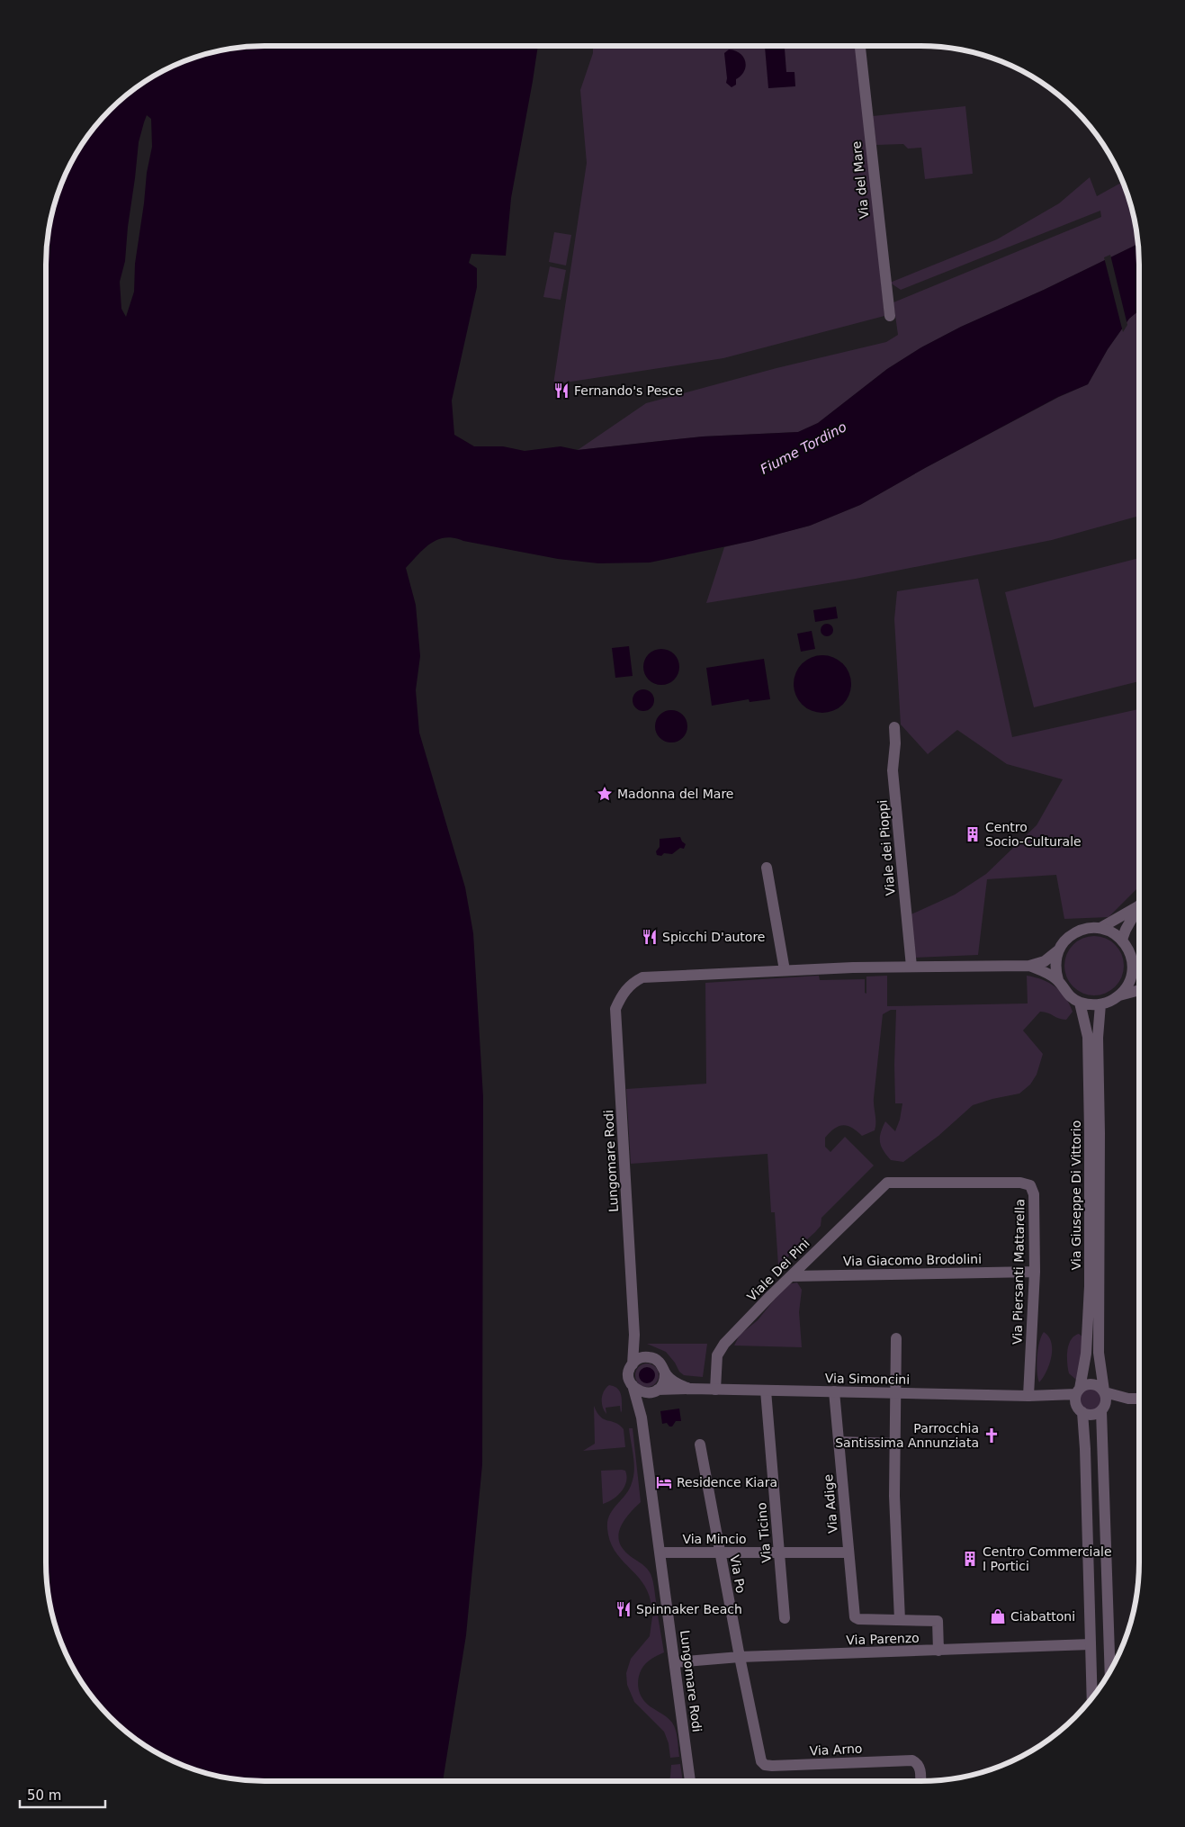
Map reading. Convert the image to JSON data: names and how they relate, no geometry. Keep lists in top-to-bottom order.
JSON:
{
  "streets": {
    "street": [
      "Via del Mare",
      "Viale dei Pioppi",
      "Lungomare Rodi",
      "Via Giuseppe Di Vittorio",
      "Via Giacomo Brodolini",
      "Viale Dei Pini",
      "Via Piersanti Mattarella",
      "Via Simoncini",
      "Via Adige",
      "Via Ticino",
      "Via Mincio",
      "Via Po",
      "Via Parenzo",
      "Via Arno"
    ]
  },
  "crossings": [
    ["Lungomare Rodi", "Via Simoncini"],
    ["Lungomare Rodi", "Via Mincio"],
    ["Lungomare Rodi", "Via Parenzo"],
    ["Via Giuseppe Di Vittorio", "Via Simoncini"],
    ["Via Giuseppe Di Vittorio", "Via Parenzo"],
    ["Via Giacomo Brodolini", "Viale Dei Pini"],
    ["Via Giacomo Brodolini", "Via Piersanti Mattarella"],
    ["Viale Dei Pini", "Via Piersanti Mattarella"],
    ["Viale Dei Pini", "Via Simoncini"],
    ["Via Piersanti Mattarella", "Via Simoncini"],
    ["Via Simoncini", "Via Adige"],
    ["Via Simoncini", "Via Ticino"],
    ["Via Adige", "Via Mincio"],
    ["Via Ticino", "Via Mincio"],
    ["Via Mincio", "Via Po"],
    ["Via Po", "Via Parenzo"],
    ["Via Po", "Via Arno"]
  ],
  "water": ["Fiume Tordino"],
  "places": {
    "restaurant": ["Fernando's Pesce", "Spicchi D'autore", "Spinnaker Beach"],
    "place": ["Madonna del Mare"],
    "building": ["Centro Socio-Culturale", "Centro Commerciale I Portici"],
    "church": ["Parrocchia Santissima Annunziata"],
    "hotel": ["Residence Kiara"],
    "shop": ["Ciabattoni"]
  },
  "scale_bar": "50 m"
}
